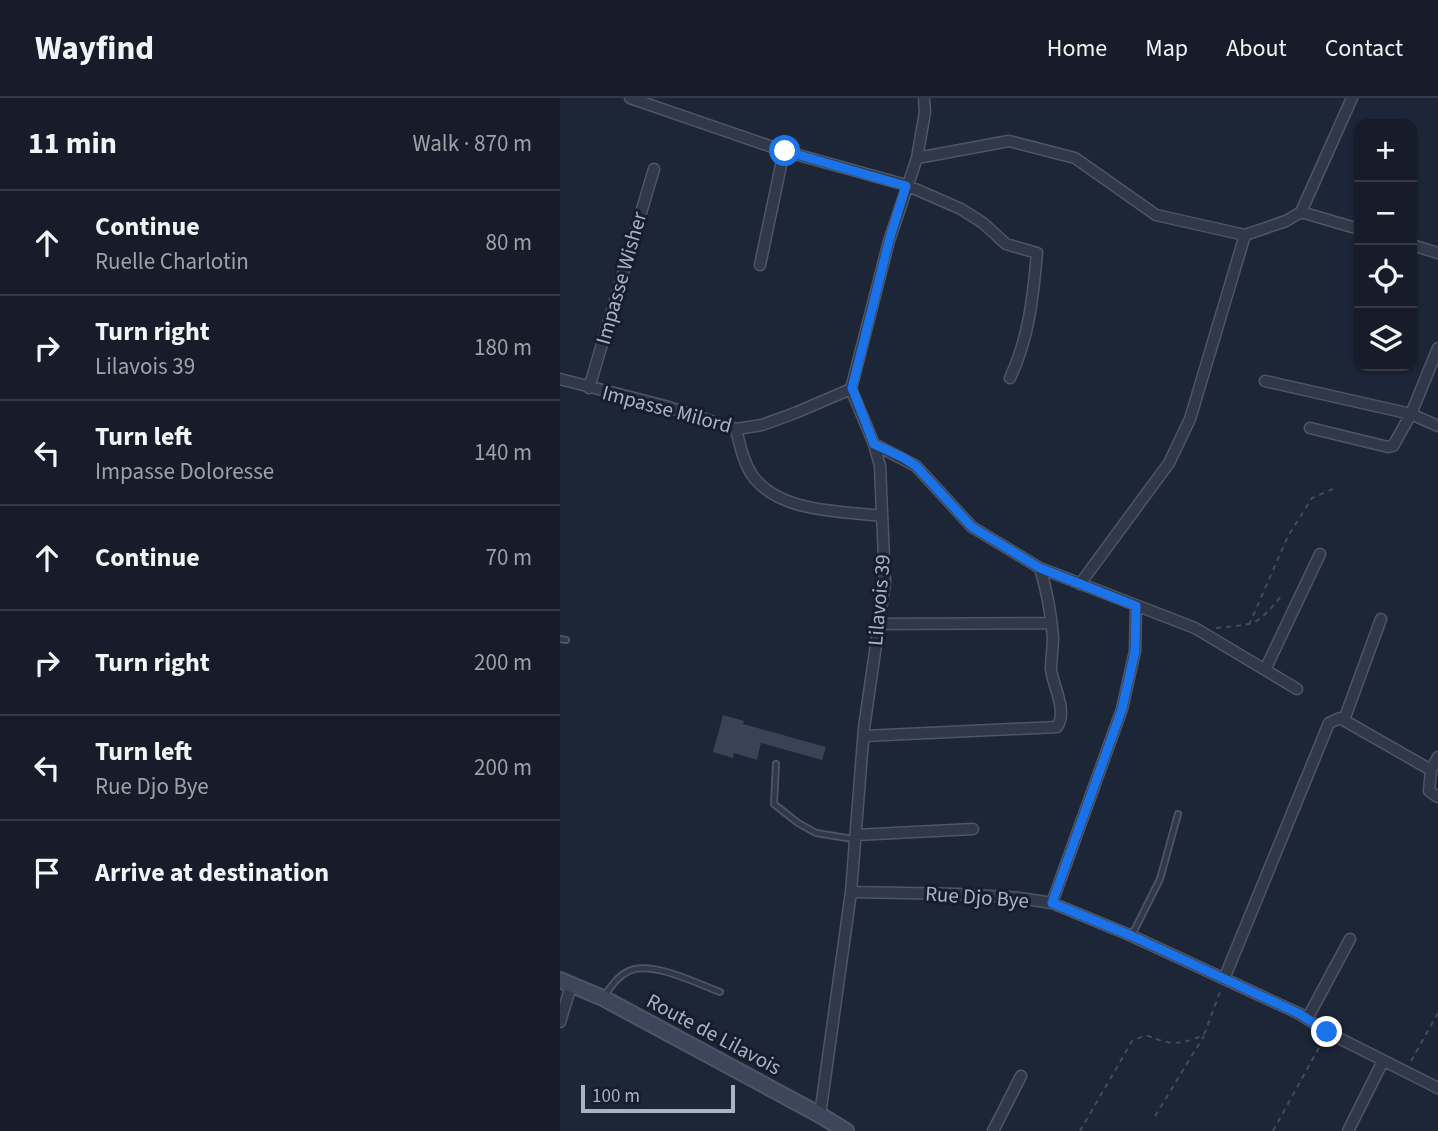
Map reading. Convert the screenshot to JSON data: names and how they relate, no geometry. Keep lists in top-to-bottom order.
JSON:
{
  "streets": {
    "main road": ["Route de Lilavois"],
    "street": [
      "Impasse Wisher",
      "Impasse Milord",
      "Lilavois 39",
      "Rue Djo Bye"
    ]
  },
  "crossings": [
    ["Impasse Wisher", "Impasse Milord"],
    ["Impasse Milord", "Lilavois 39"],
    ["Lilavois 39", "Rue Djo Bye"],
    ["Lilavois 39", "Route de Lilavois"]
  ],
  "scale_bar": "100 m",
  "page": {
    "header": "Wayfind",
    "nav": [
      "Home",
      "Map",
      "About",
      "Contact"
    ],
    "heading": ["11 min", "Walk · 870 m"],
    "map_buttons": ["+", "−"],
    "list": [
      ["Continue", "Ruelle Charlotin", "80 m"],
      ["Turn right", "Lilavois 39", "180 m"],
      ["Turn left", "Impasse Doloresse", "140 m"],
      ["Continue", "70 m"],
      ["Turn right", "200 m"],
      ["Turn left", "Rue Djo Bye", "200 m"],
      "Arrive at destination"
    ],
    "scale": "100 m"
  }
}
